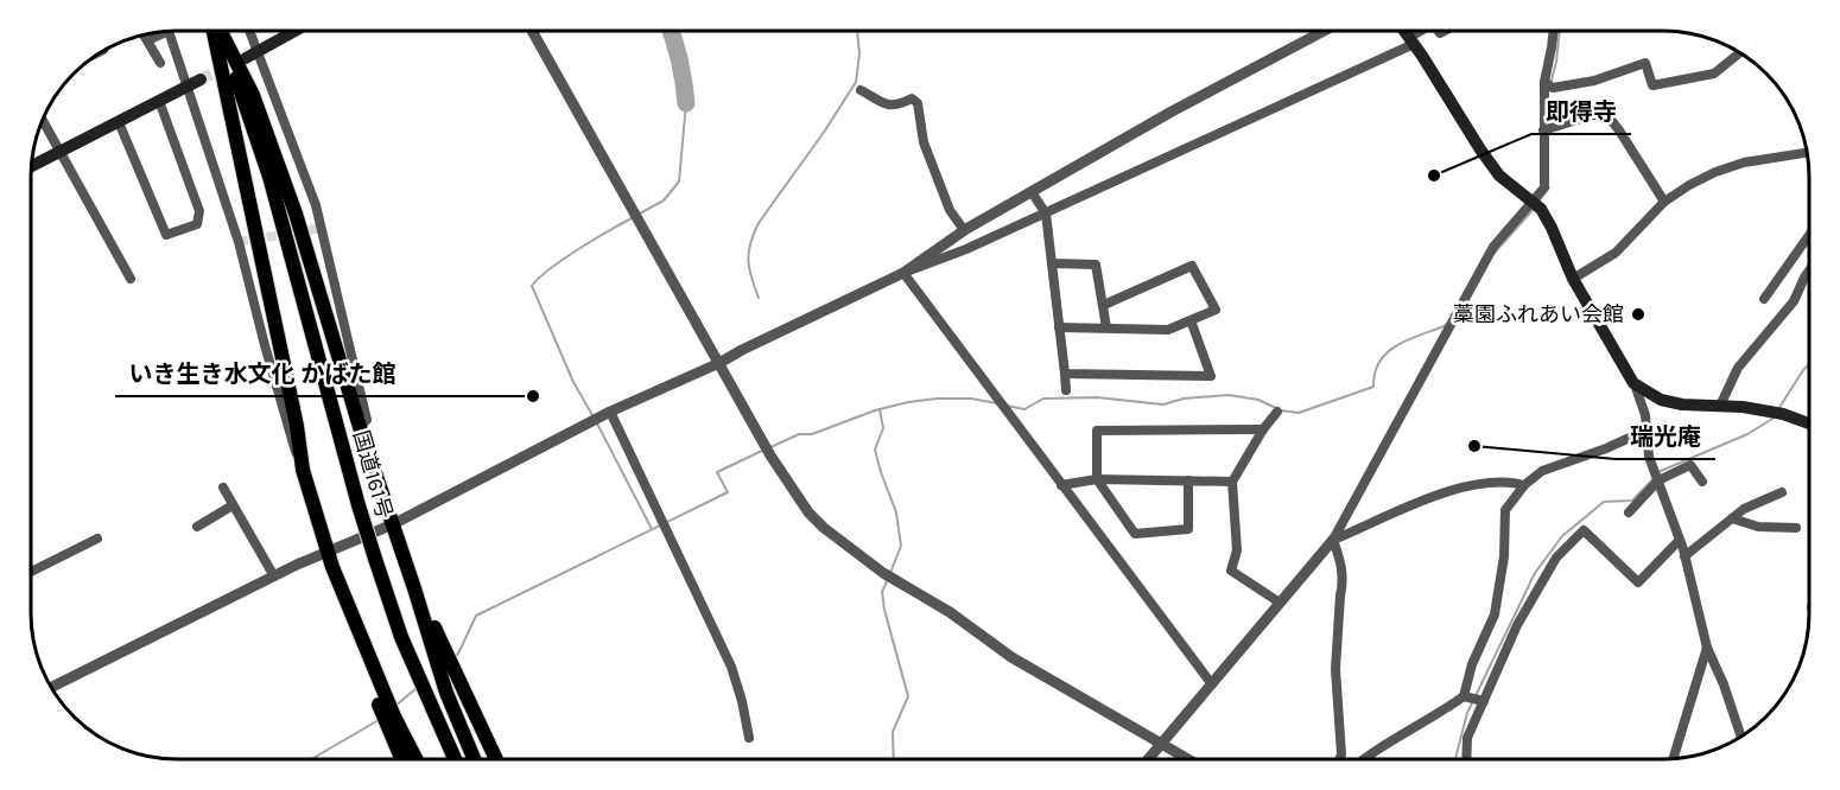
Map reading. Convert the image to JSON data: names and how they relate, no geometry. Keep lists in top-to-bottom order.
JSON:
{
  "streets": {
    "highway": ["国道161号"]
  },
  "places": [
    "即得寺",
    "藁園ふれあい会館",
    "いき生き水文化 かばた館",
    "瑞光庵"
  ]
}
